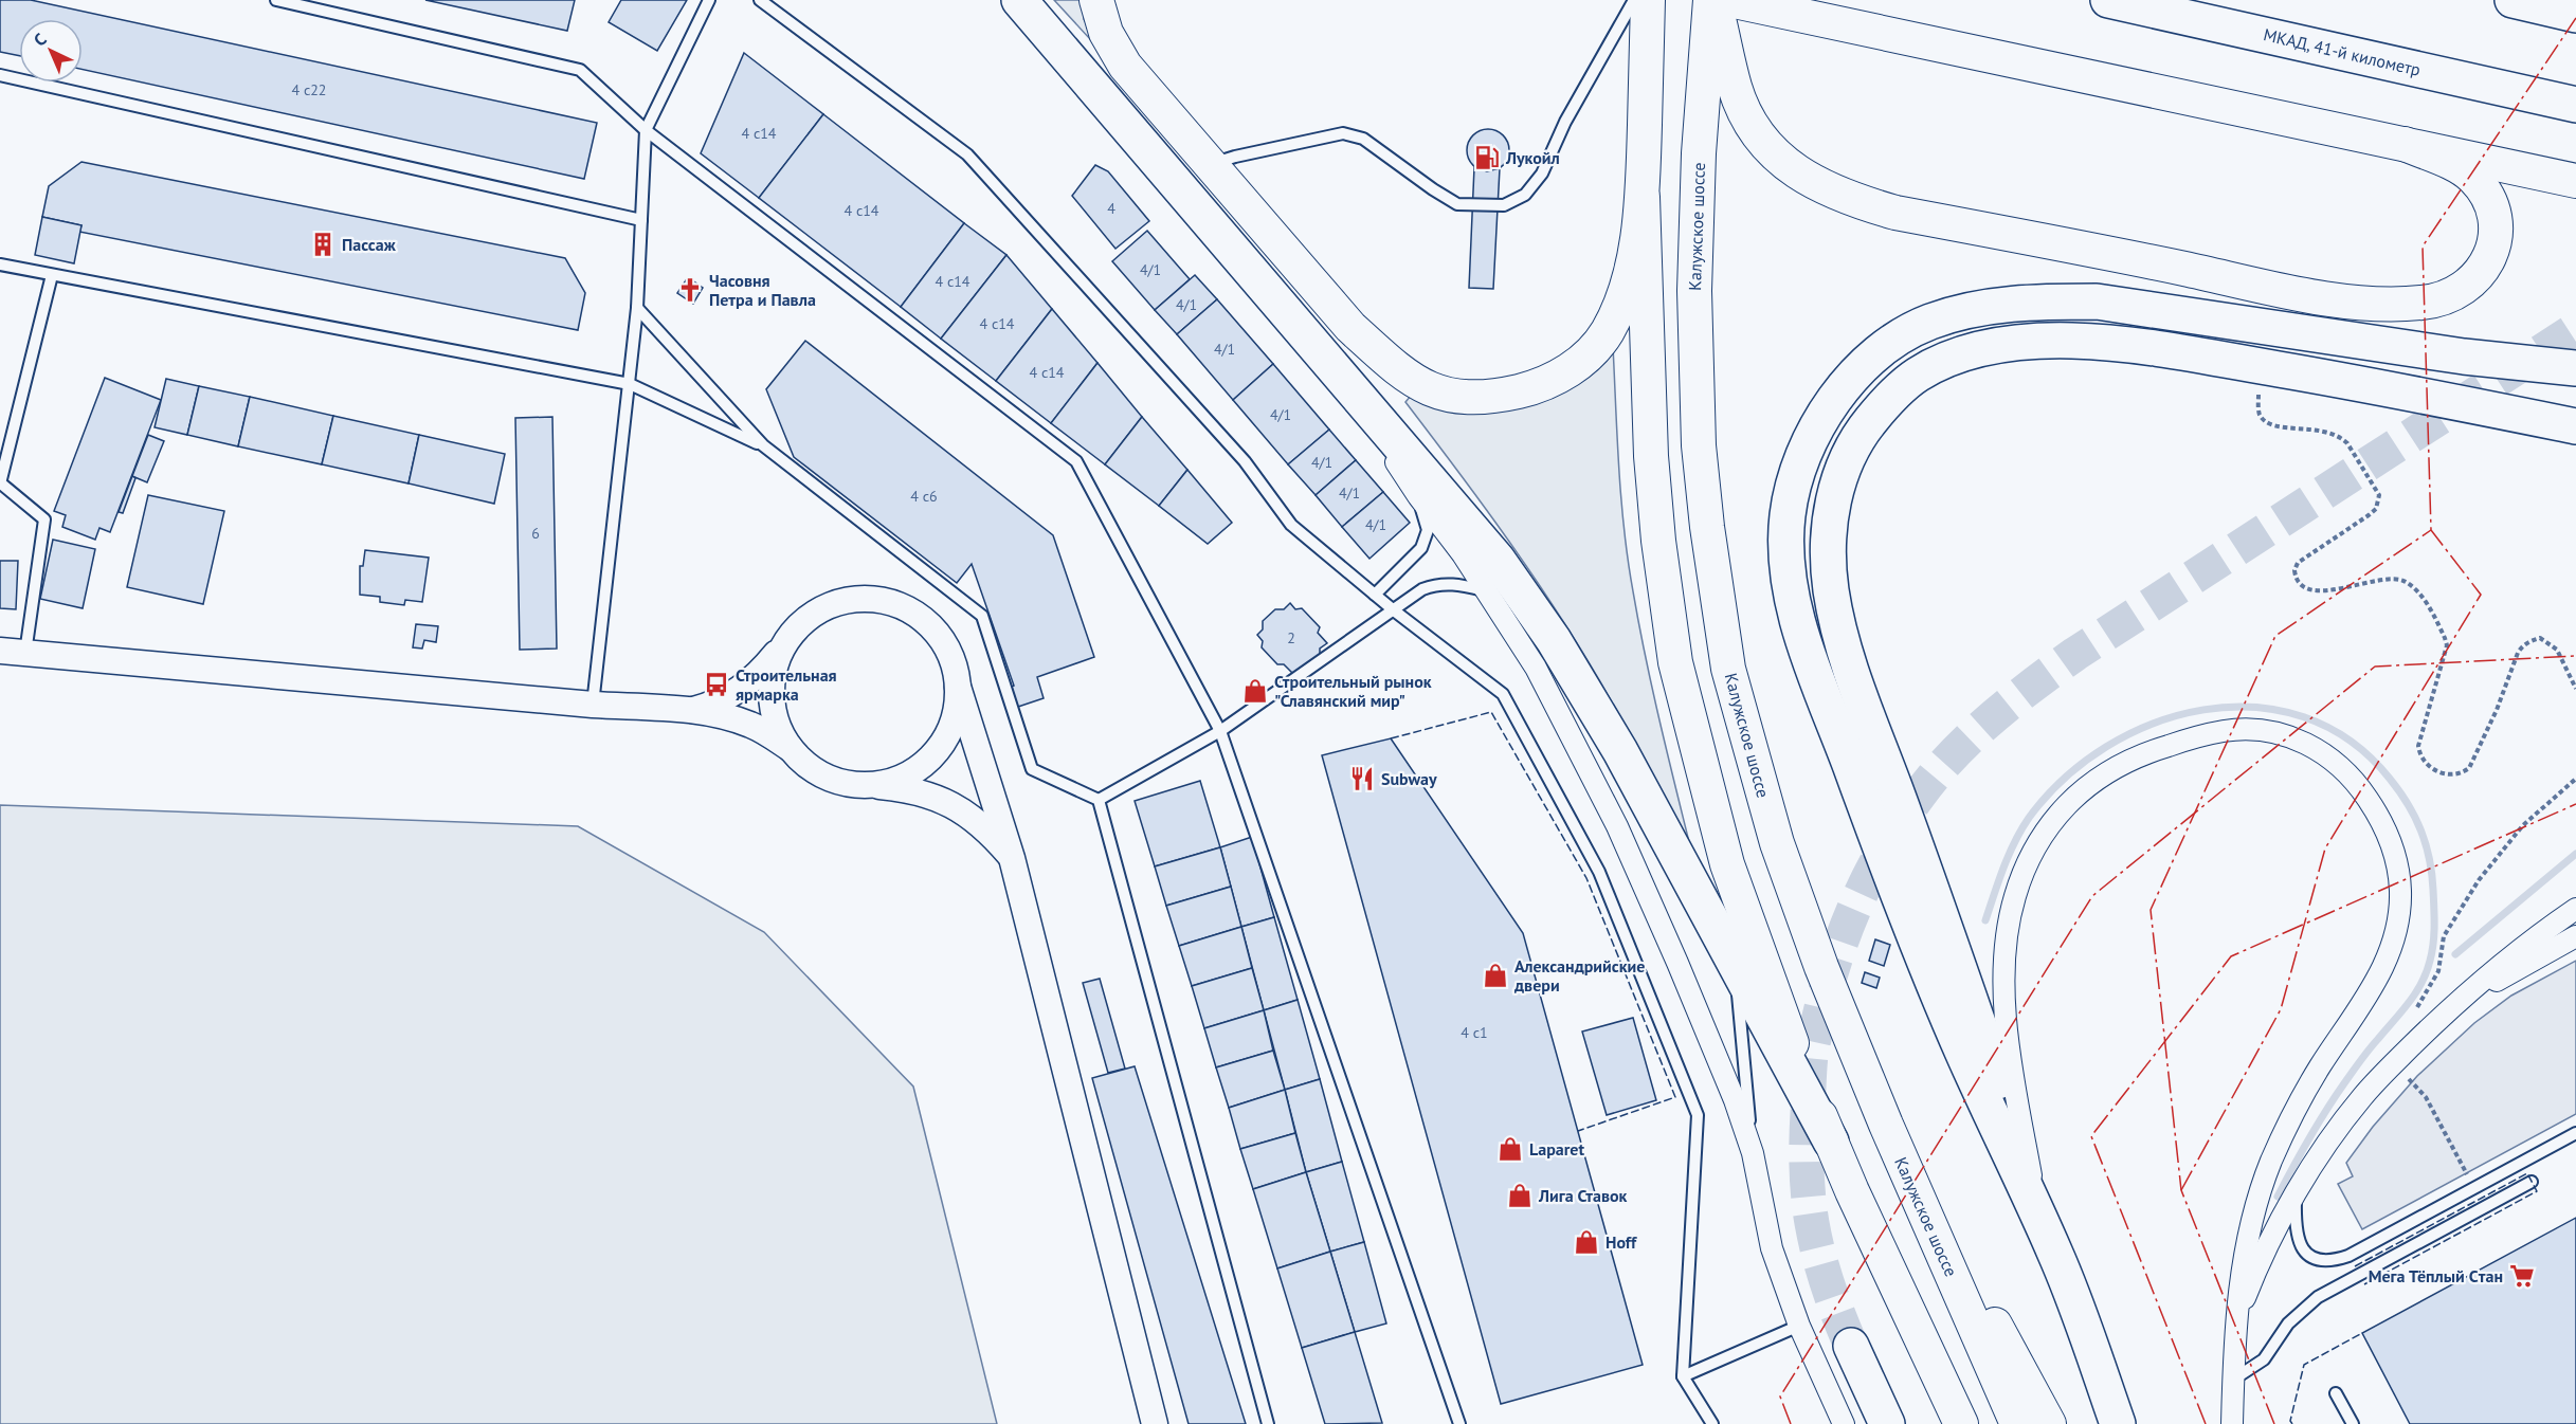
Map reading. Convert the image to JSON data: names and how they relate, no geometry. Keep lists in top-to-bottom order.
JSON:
{
  "streets": {
    "highway": ["МКАД, 41-й километр"],
    "main road": ["Калужское шоссе"]
  },
  "places": {
    "fuel station": ["Лукойл"],
    "building": ["Пассаж"],
    "church": ["Часовня Петра и Павла"],
    "bus stop": ["Строительная ярмарка"],
    "shop": [
      "Строительный рынок \"Славянский мир\"",
      "Александрийские двери",
      "Laparet",
      "Лига Ставок",
      "Hoff"
    ],
    "restaurant": ["Subway"],
    "supermarket": ["Мега Тёплый Cтан"]
  },
  "house_numbers": [
    "4 с22",
    "4 c14",
    "4",
    "4 c14",
    "4/1",
    "4 c14",
    "4/1",
    "4 c14",
    "4/1",
    "4 c14",
    "4/1",
    "4/1",
    "4/1",
    "4 с6",
    "4/1",
    "6",
    "2",
    "4 с1"
  ],
  "north": "top left"
}
